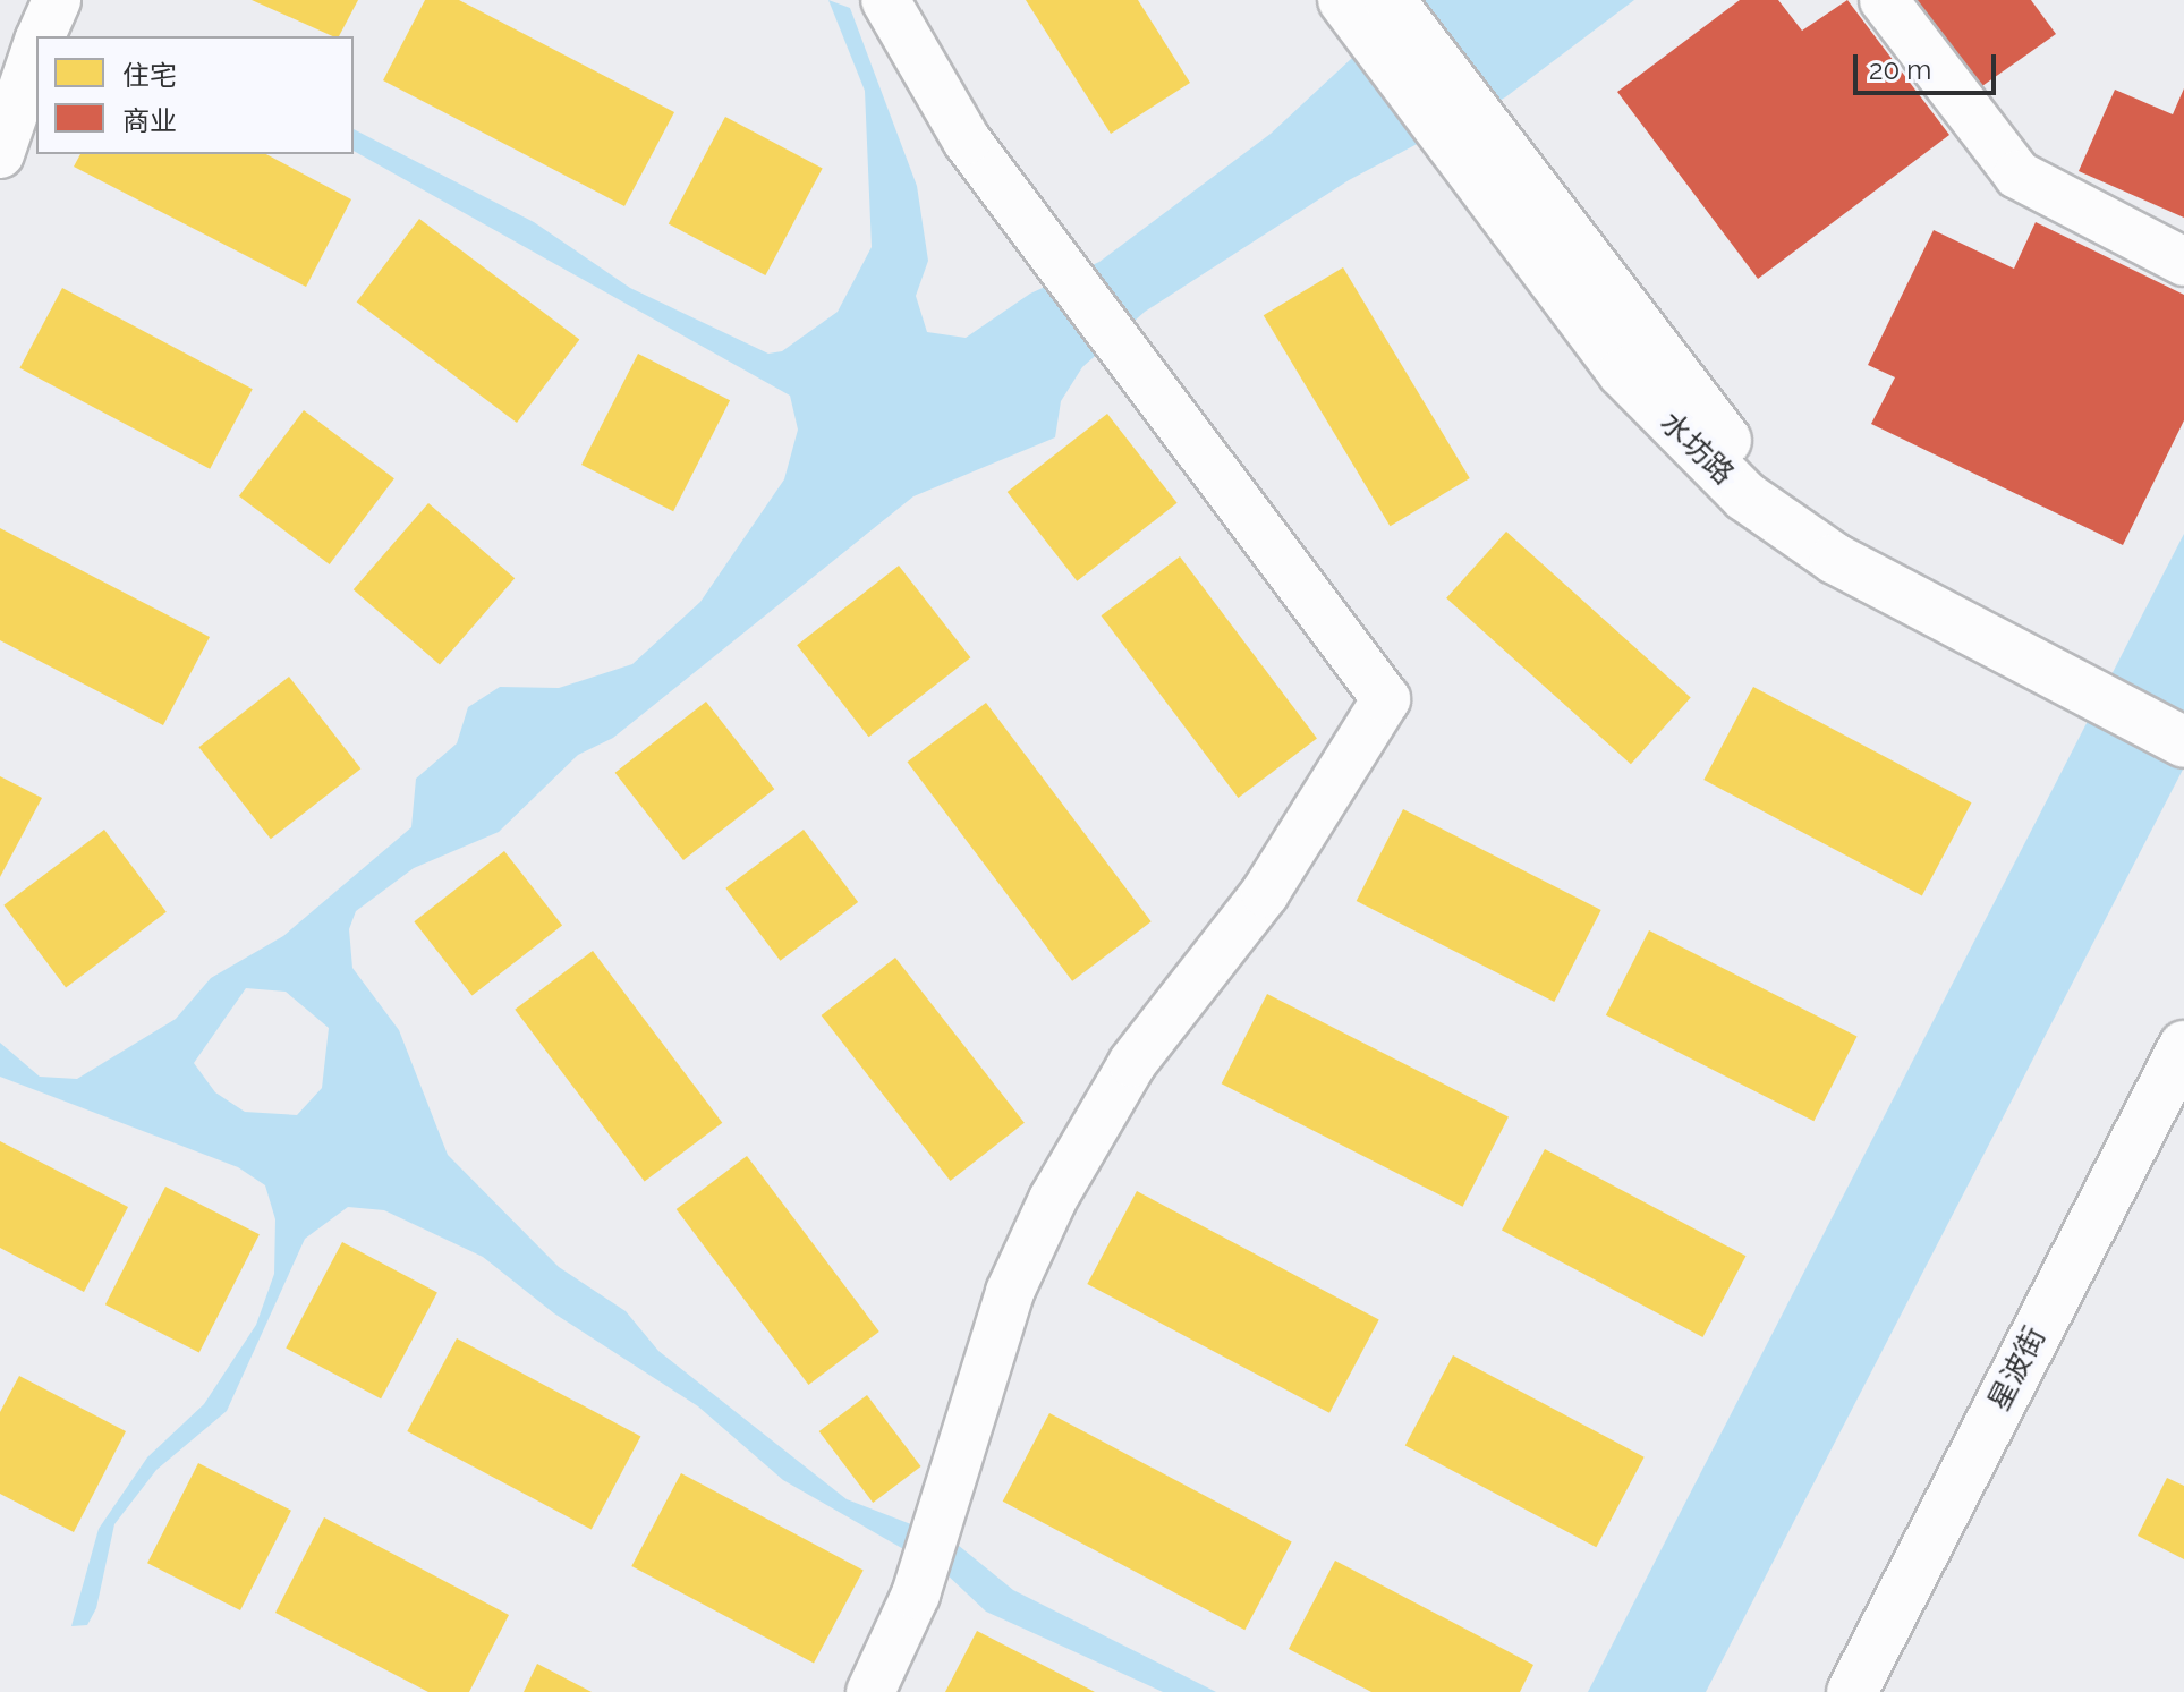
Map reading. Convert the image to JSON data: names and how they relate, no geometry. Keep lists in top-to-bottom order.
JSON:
{
  "streets": {
    "street": ["水坊路", "星波街"]
  },
  "legend": ["住宅", "商业"],
  "scale_bar": "20 m"
}
